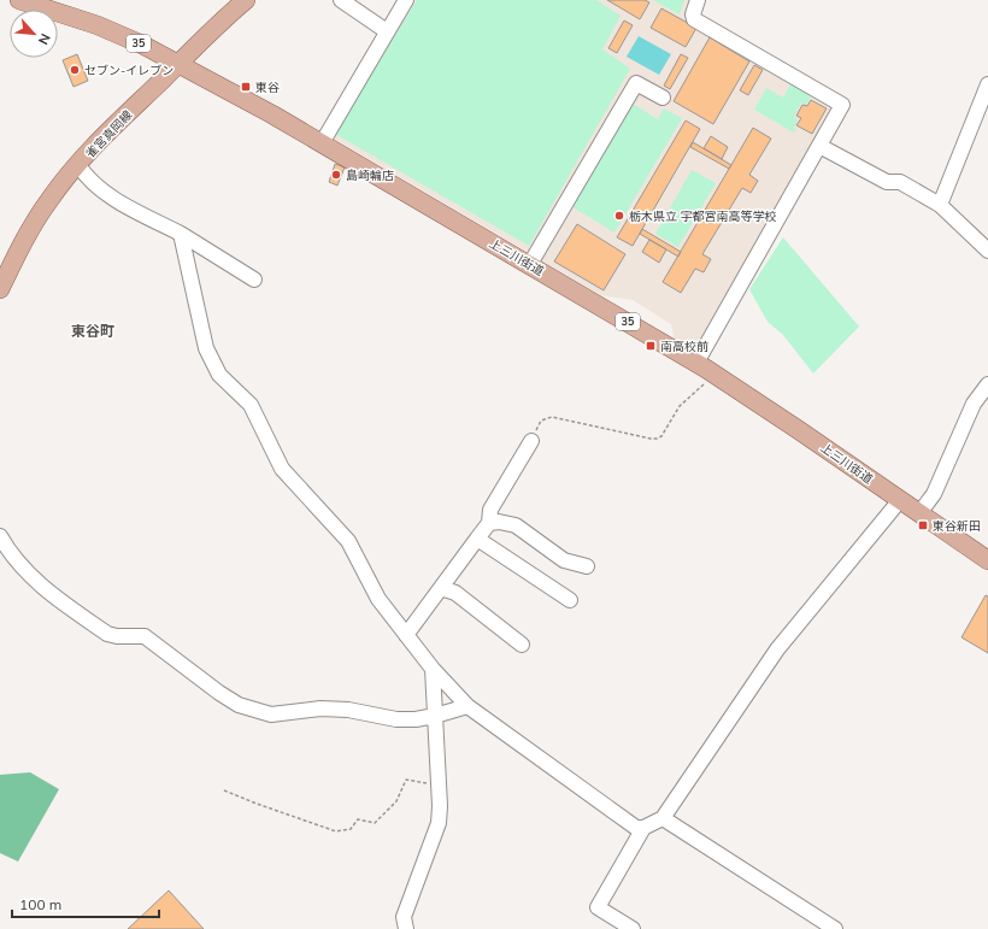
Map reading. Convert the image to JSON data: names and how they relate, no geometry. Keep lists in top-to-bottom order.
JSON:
{
  "streets": {
    "main road": ["35", "雀宮真岡線", "上三川街道"]
  },
  "crossings": [
    ["雀宮真岡線", "上三川街道"]
  ],
  "districts": ["東谷町"],
  "places": {
    "other": ["セブン-イレブン", "島崎輪店", "栃木県立 宇都宮南高等学校"],
    "transit": ["東谷", "南高校前", "東谷新田"]
  },
  "scale_bar": "100 m",
  "north": "bottom right"
}
